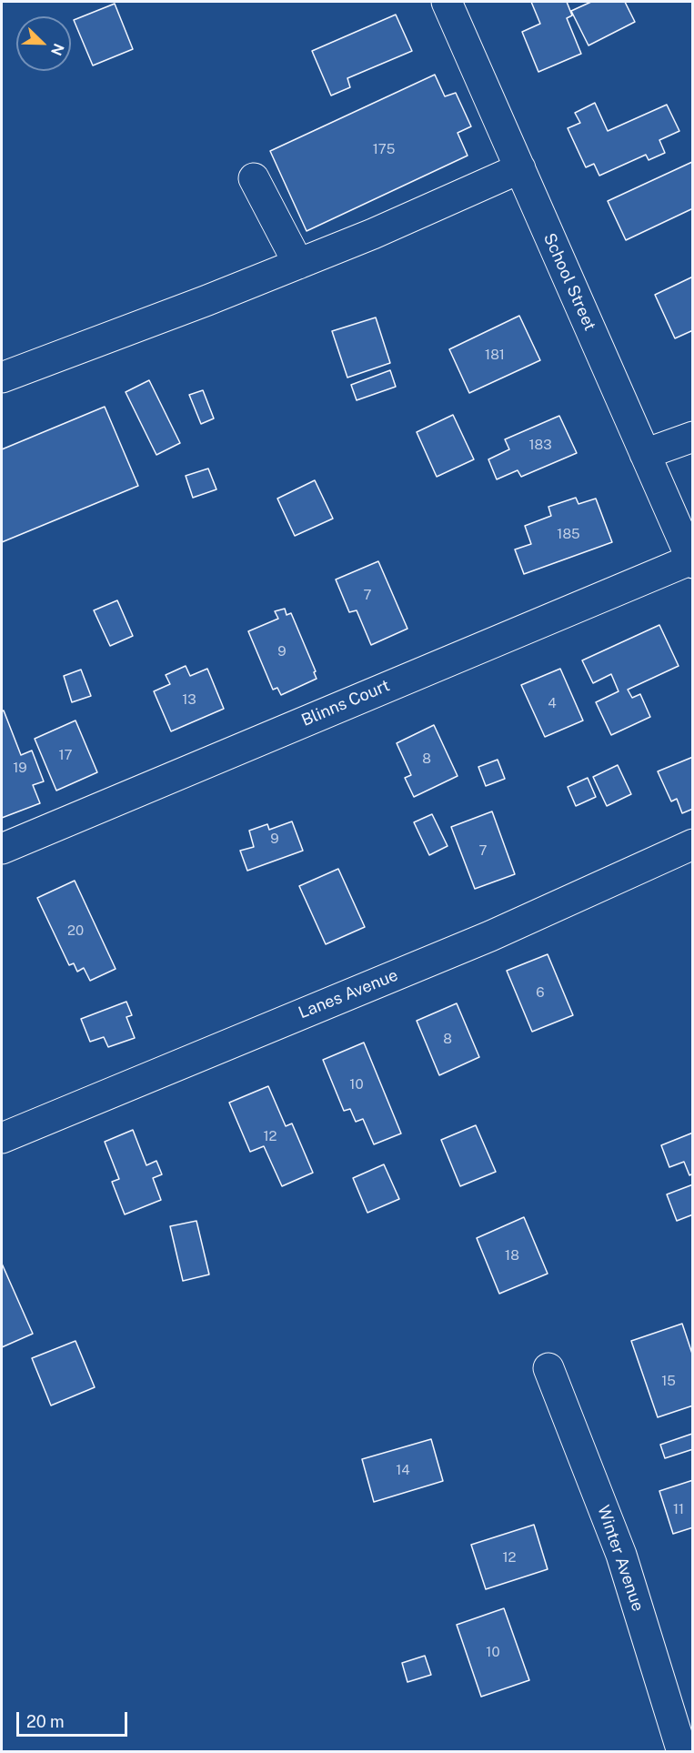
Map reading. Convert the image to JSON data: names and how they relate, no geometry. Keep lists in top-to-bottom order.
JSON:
{
  "streets": {
    "street": [
      "School Street",
      "Blinns Court",
      "Lanes Avenue",
      "Winter Avenue"
    ]
  },
  "crossings": [
    ["School Street", "Blinns Court"]
  ],
  "house_numbers": [
    "175",
    "181",
    "183",
    "185",
    "7",
    "9",
    "13",
    "4",
    "17",
    "8",
    "19",
    "9",
    "7",
    "20",
    "6",
    "8",
    "10",
    "12",
    "18",
    "15",
    "14",
    "11",
    "12",
    "10"
  ],
  "scale_bar": "20 m",
  "north": "bottom right"
}
